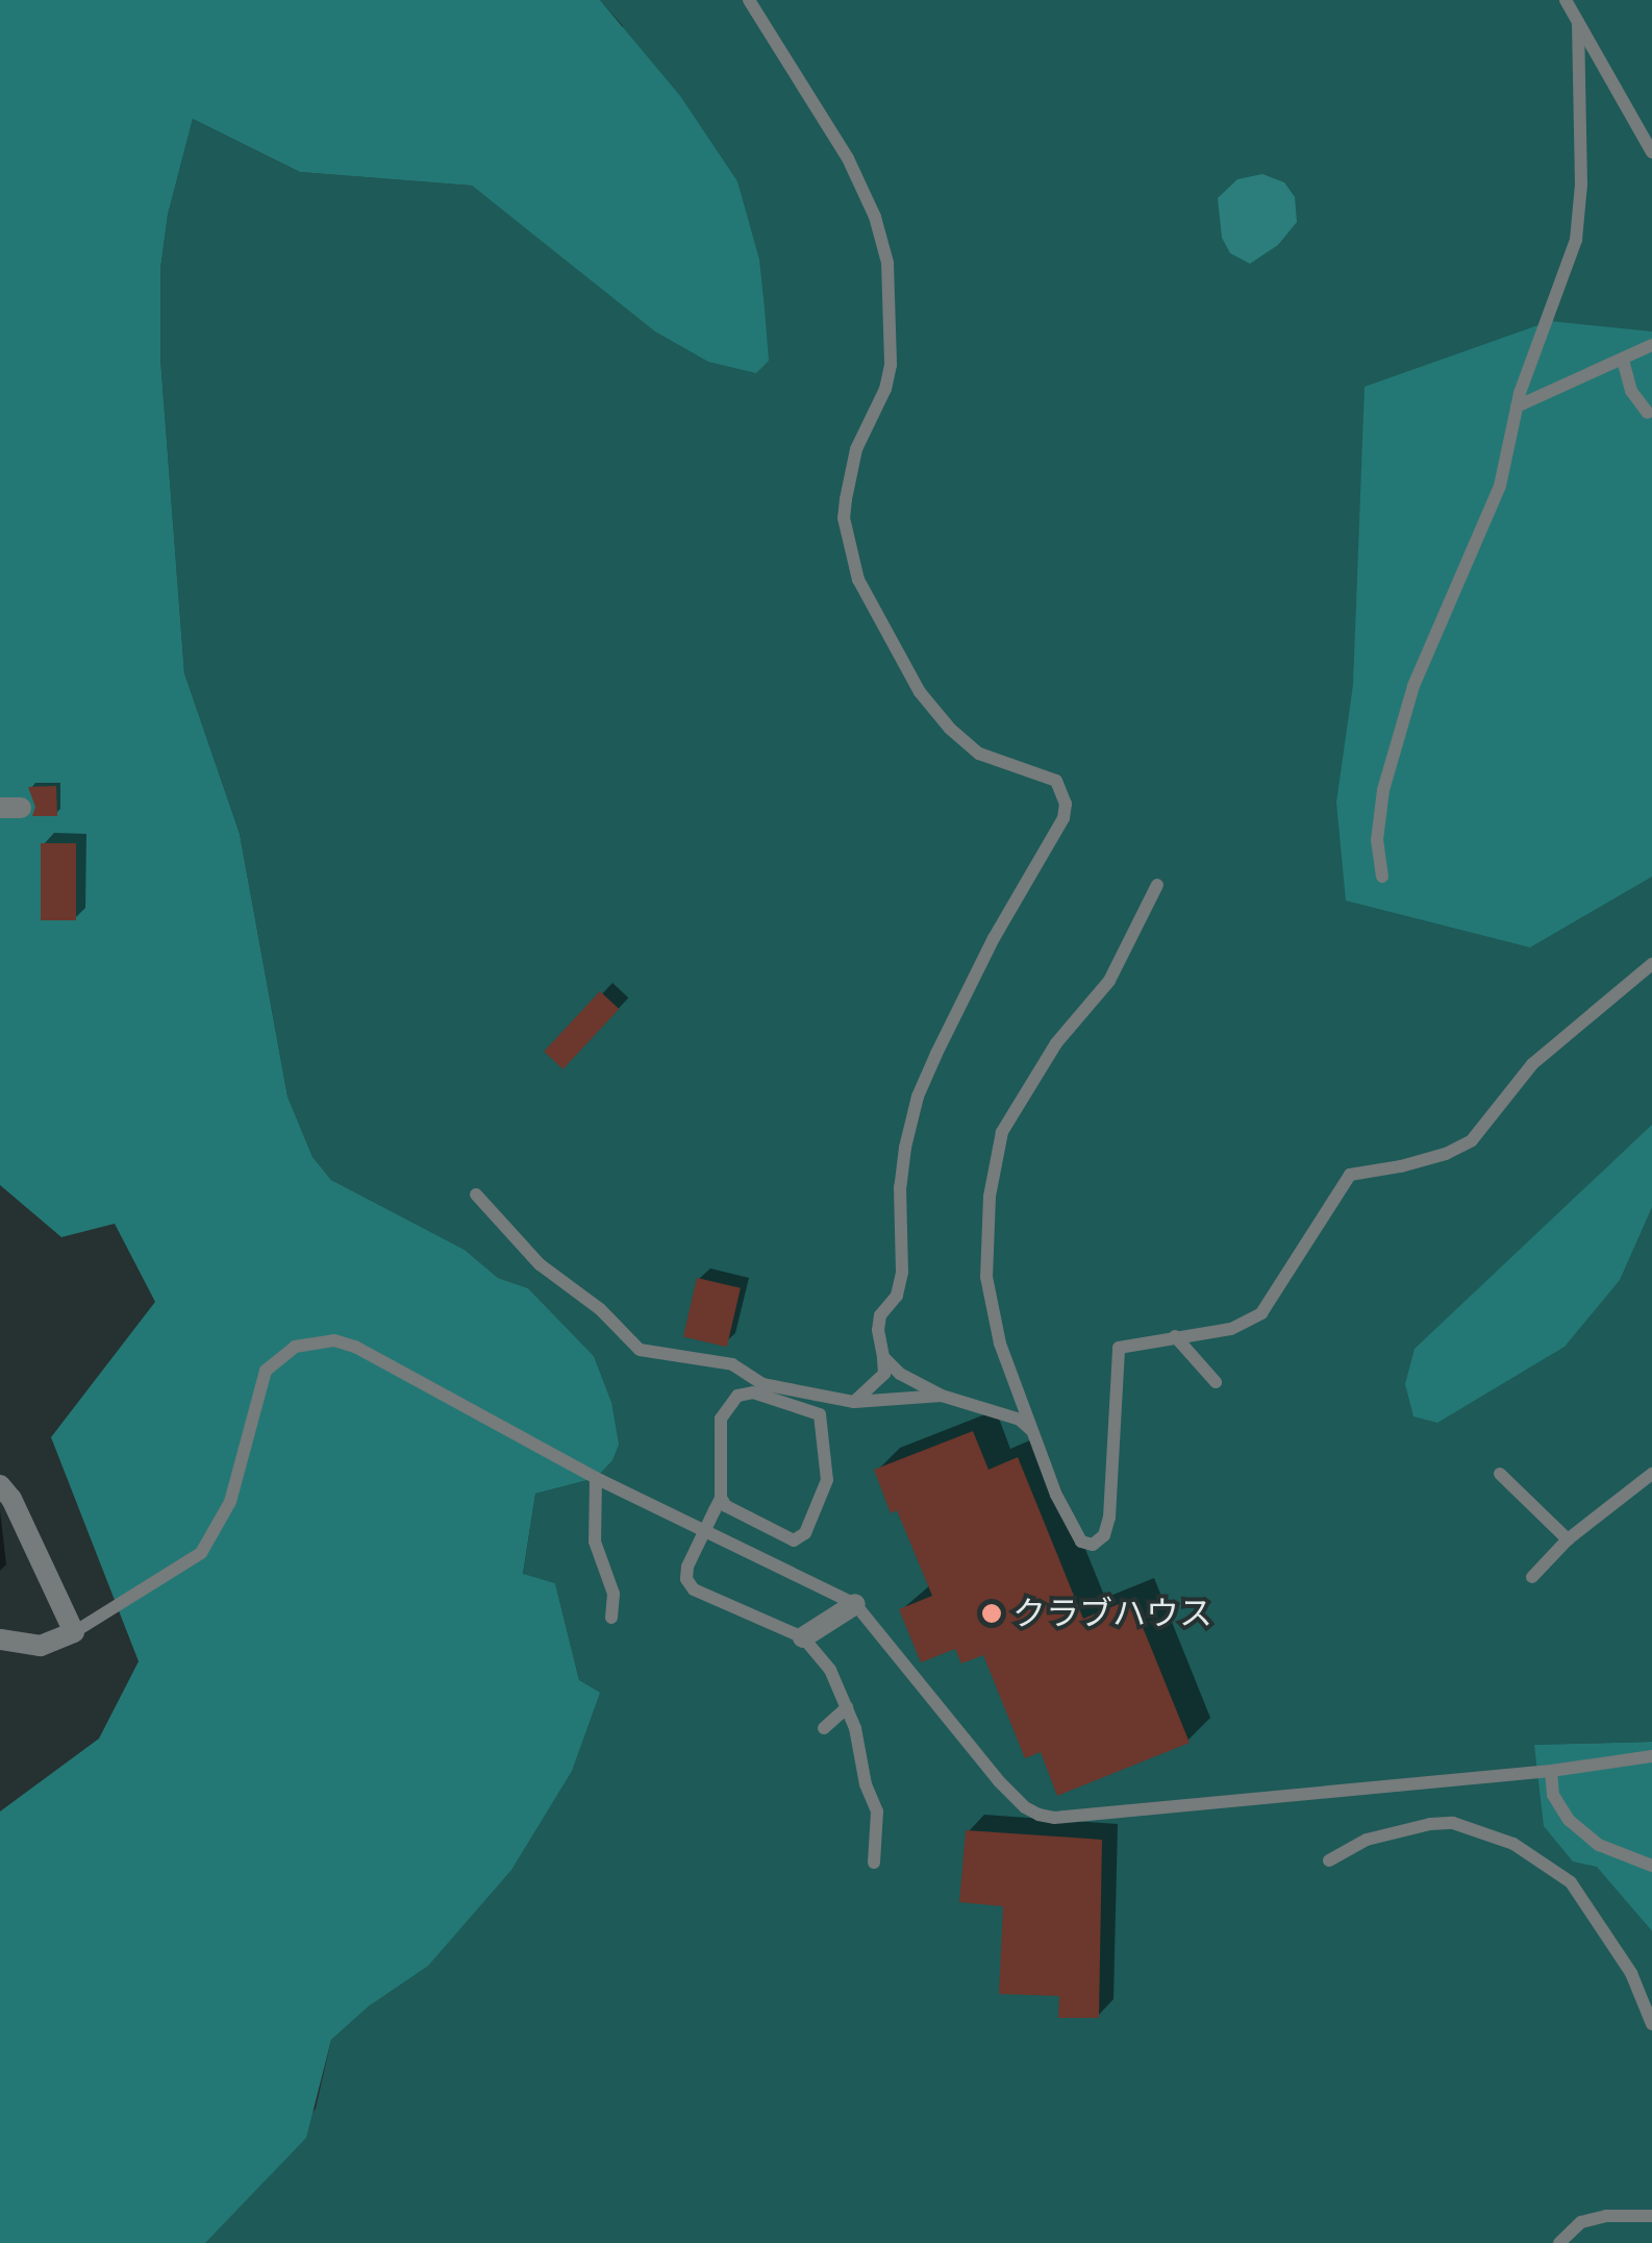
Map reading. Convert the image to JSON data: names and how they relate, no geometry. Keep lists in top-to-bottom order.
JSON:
{
  "places": ["クラブハウス"]
}
